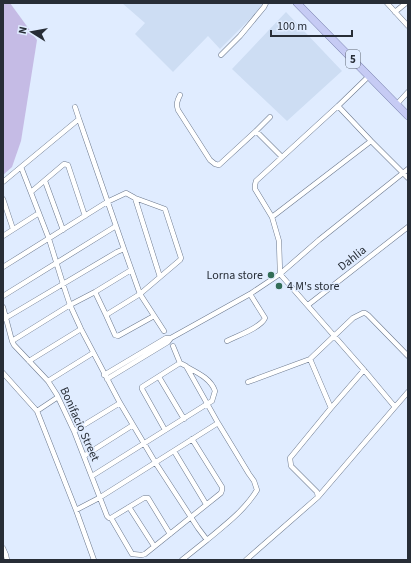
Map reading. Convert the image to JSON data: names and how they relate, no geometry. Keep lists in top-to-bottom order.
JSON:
{
  "streets": {
    "main road": ["5"],
    "street": ["Dahlia", "Bonifacio Street"]
  },
  "places": ["Lorna store", "4 M's store"],
  "scale_bar": "100 m",
  "north": "left"
}
